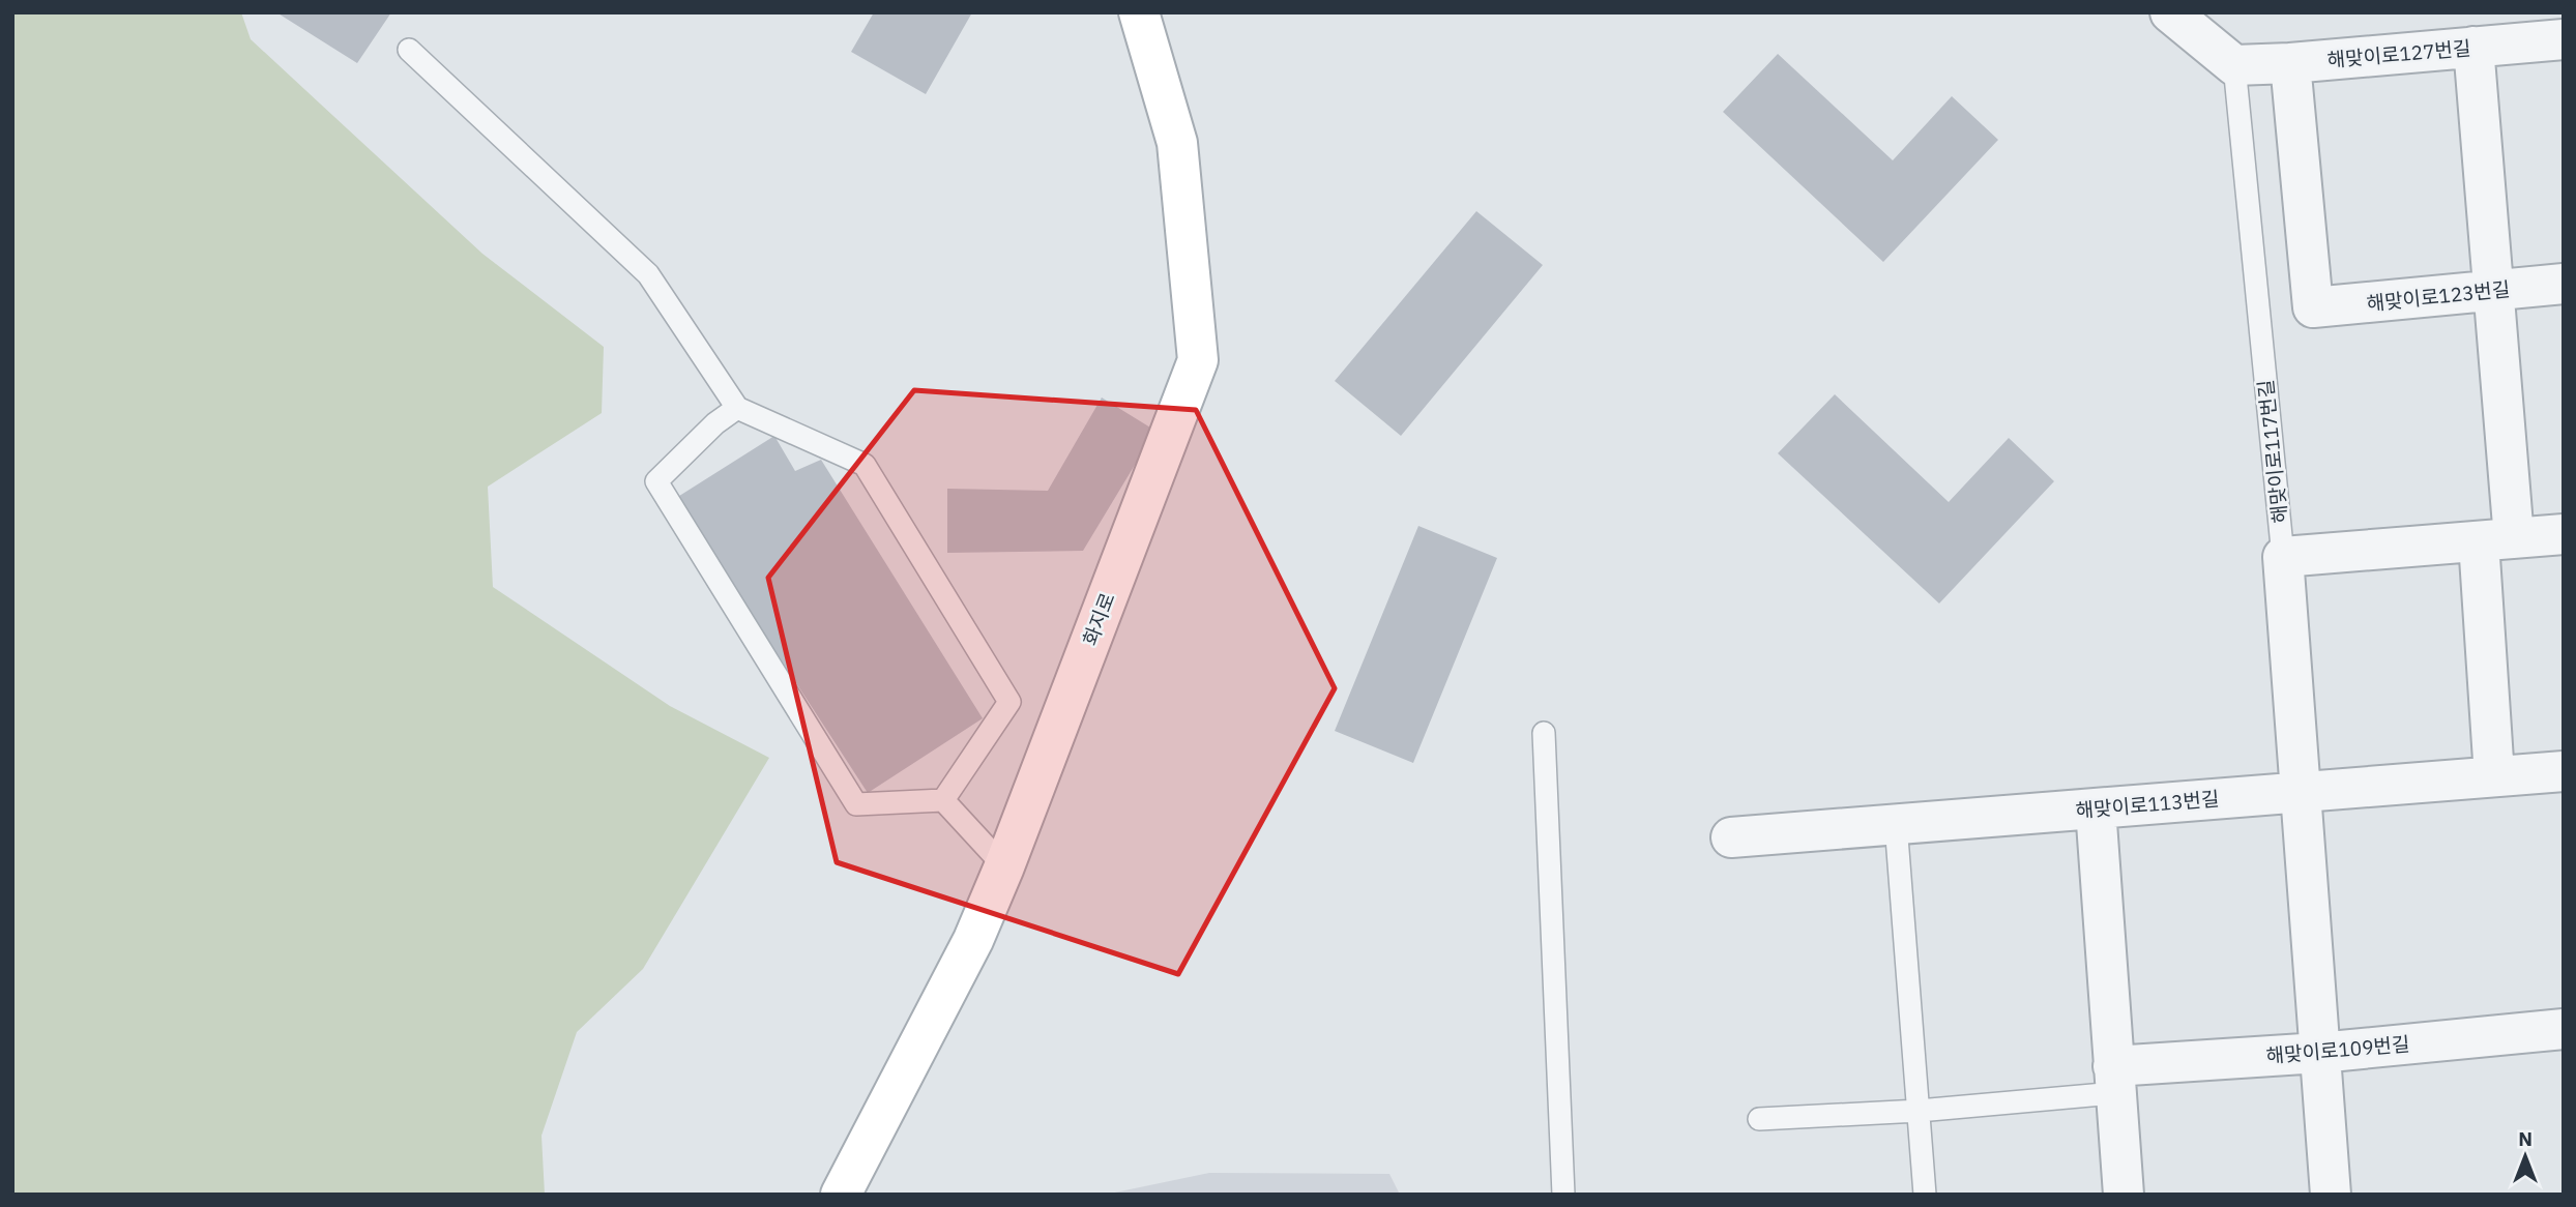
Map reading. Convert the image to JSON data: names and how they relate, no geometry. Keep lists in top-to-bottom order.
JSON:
{
  "streets": {
    "street": [
      "해맞이로127번길",
      "해맞이로123번길",
      "화지로",
      "해맞이로113번길",
      "해맞이로109번길"
    ],
    "lane": ["해맞이로117번길"]
  },
  "crossings": [
    ["해맞이로127번길", "해맞이로123번길"],
    ["해맞이로127번길", "해맞이로117번길"]
  ],
  "north": "top"
}
